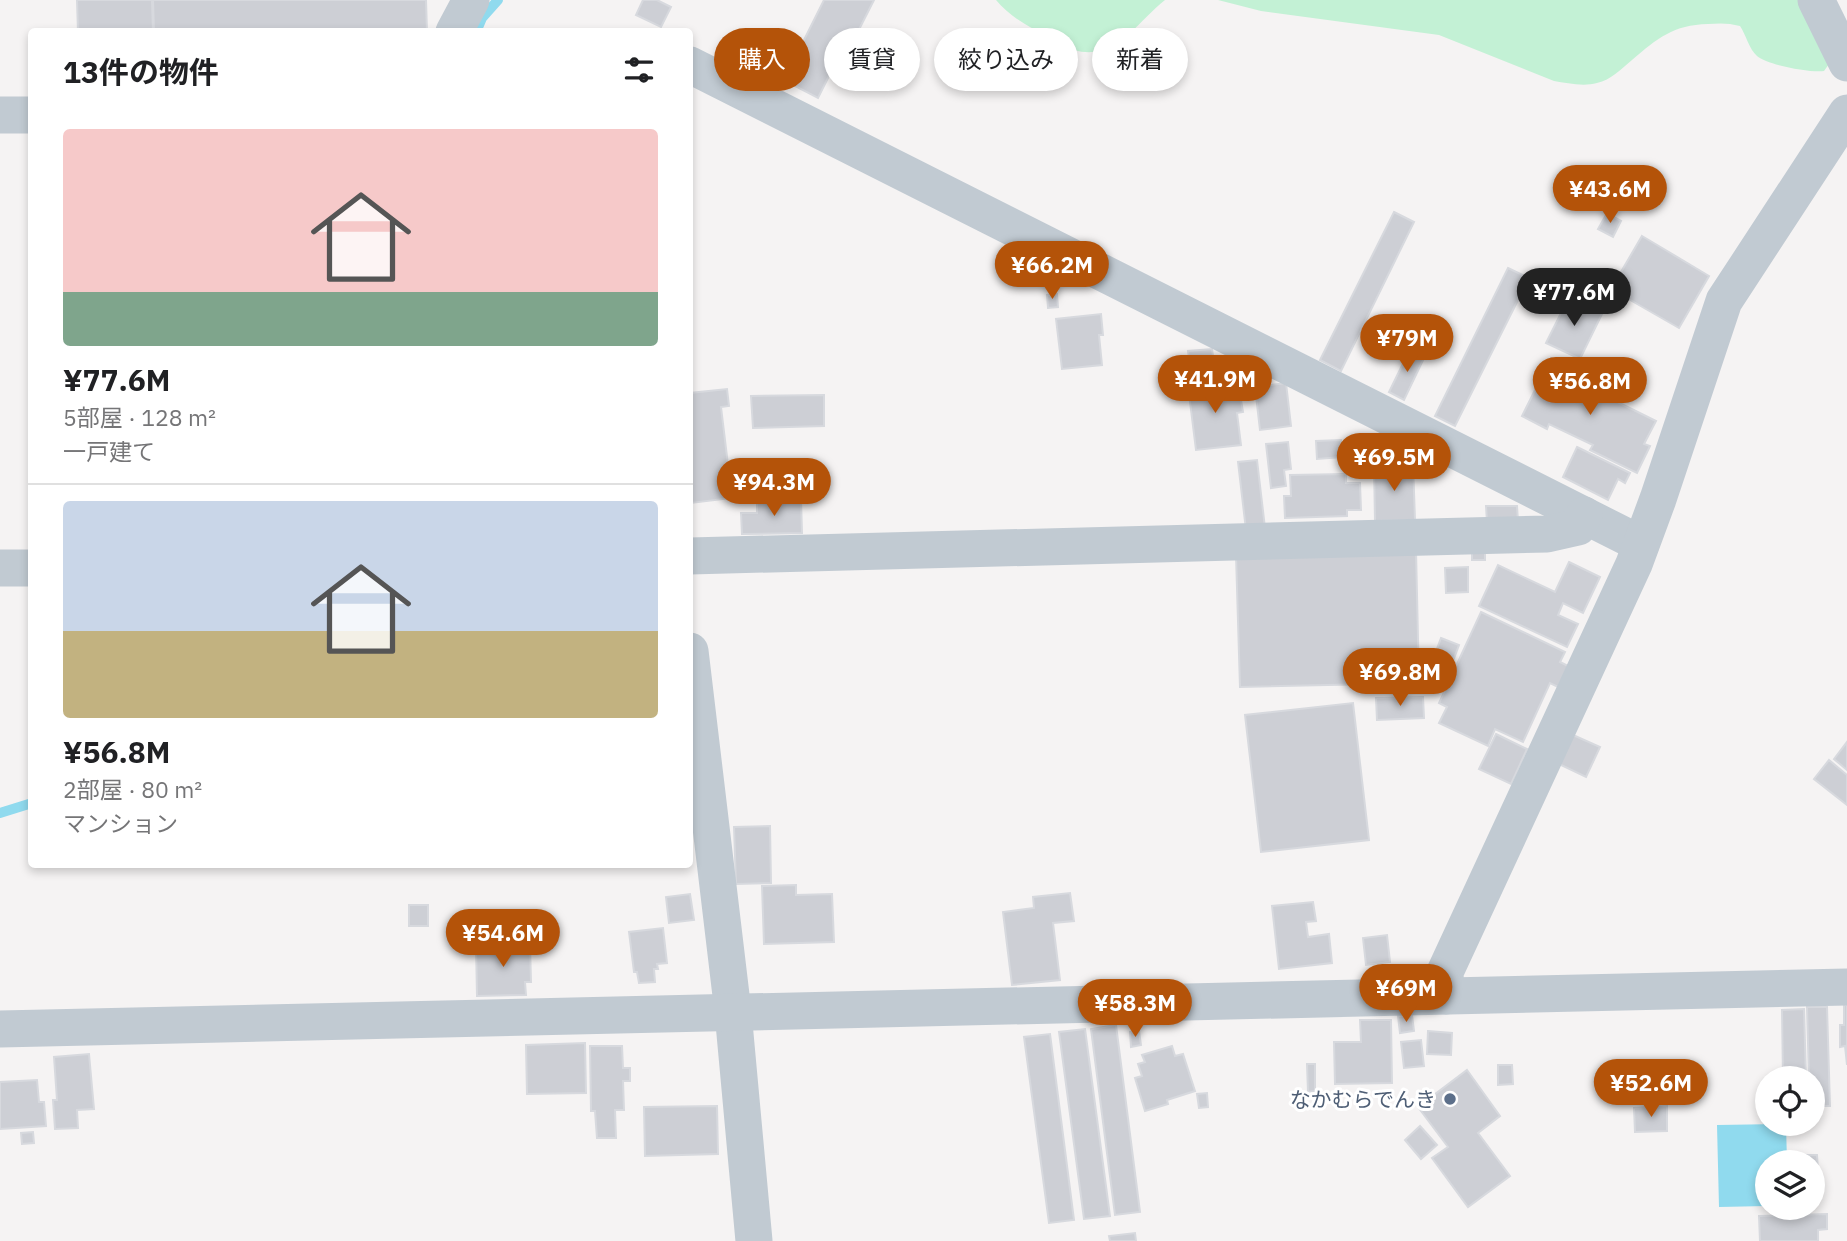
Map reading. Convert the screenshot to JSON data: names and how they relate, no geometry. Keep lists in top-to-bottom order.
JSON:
{
  "places": ["なかむらでんき"],
  "page": {
    "chip": [
      "購入",
      "賃貸",
      "絞り込み",
      "新着"
    ],
    "heading": "13件の物件",
    "list": [
      {
        "name": "¥77.6M",
        "note": "5部屋 · 128 m² · 一戸建て"
      },
      {
        "name": "¥56.8M",
        "note": "2部屋 · 80 m² · マンション"
      }
    ],
    "price": [
      "¥43.6M",
      "¥66.2M",
      "¥77.6M",
      "¥79M",
      "¥41.9M",
      "¥56.8M",
      "¥69.5M",
      "¥94.3M",
      "¥69.8M",
      "¥54.6M",
      "¥69M",
      "¥58.3M",
      "¥52.6M"
    ]
  }
}
